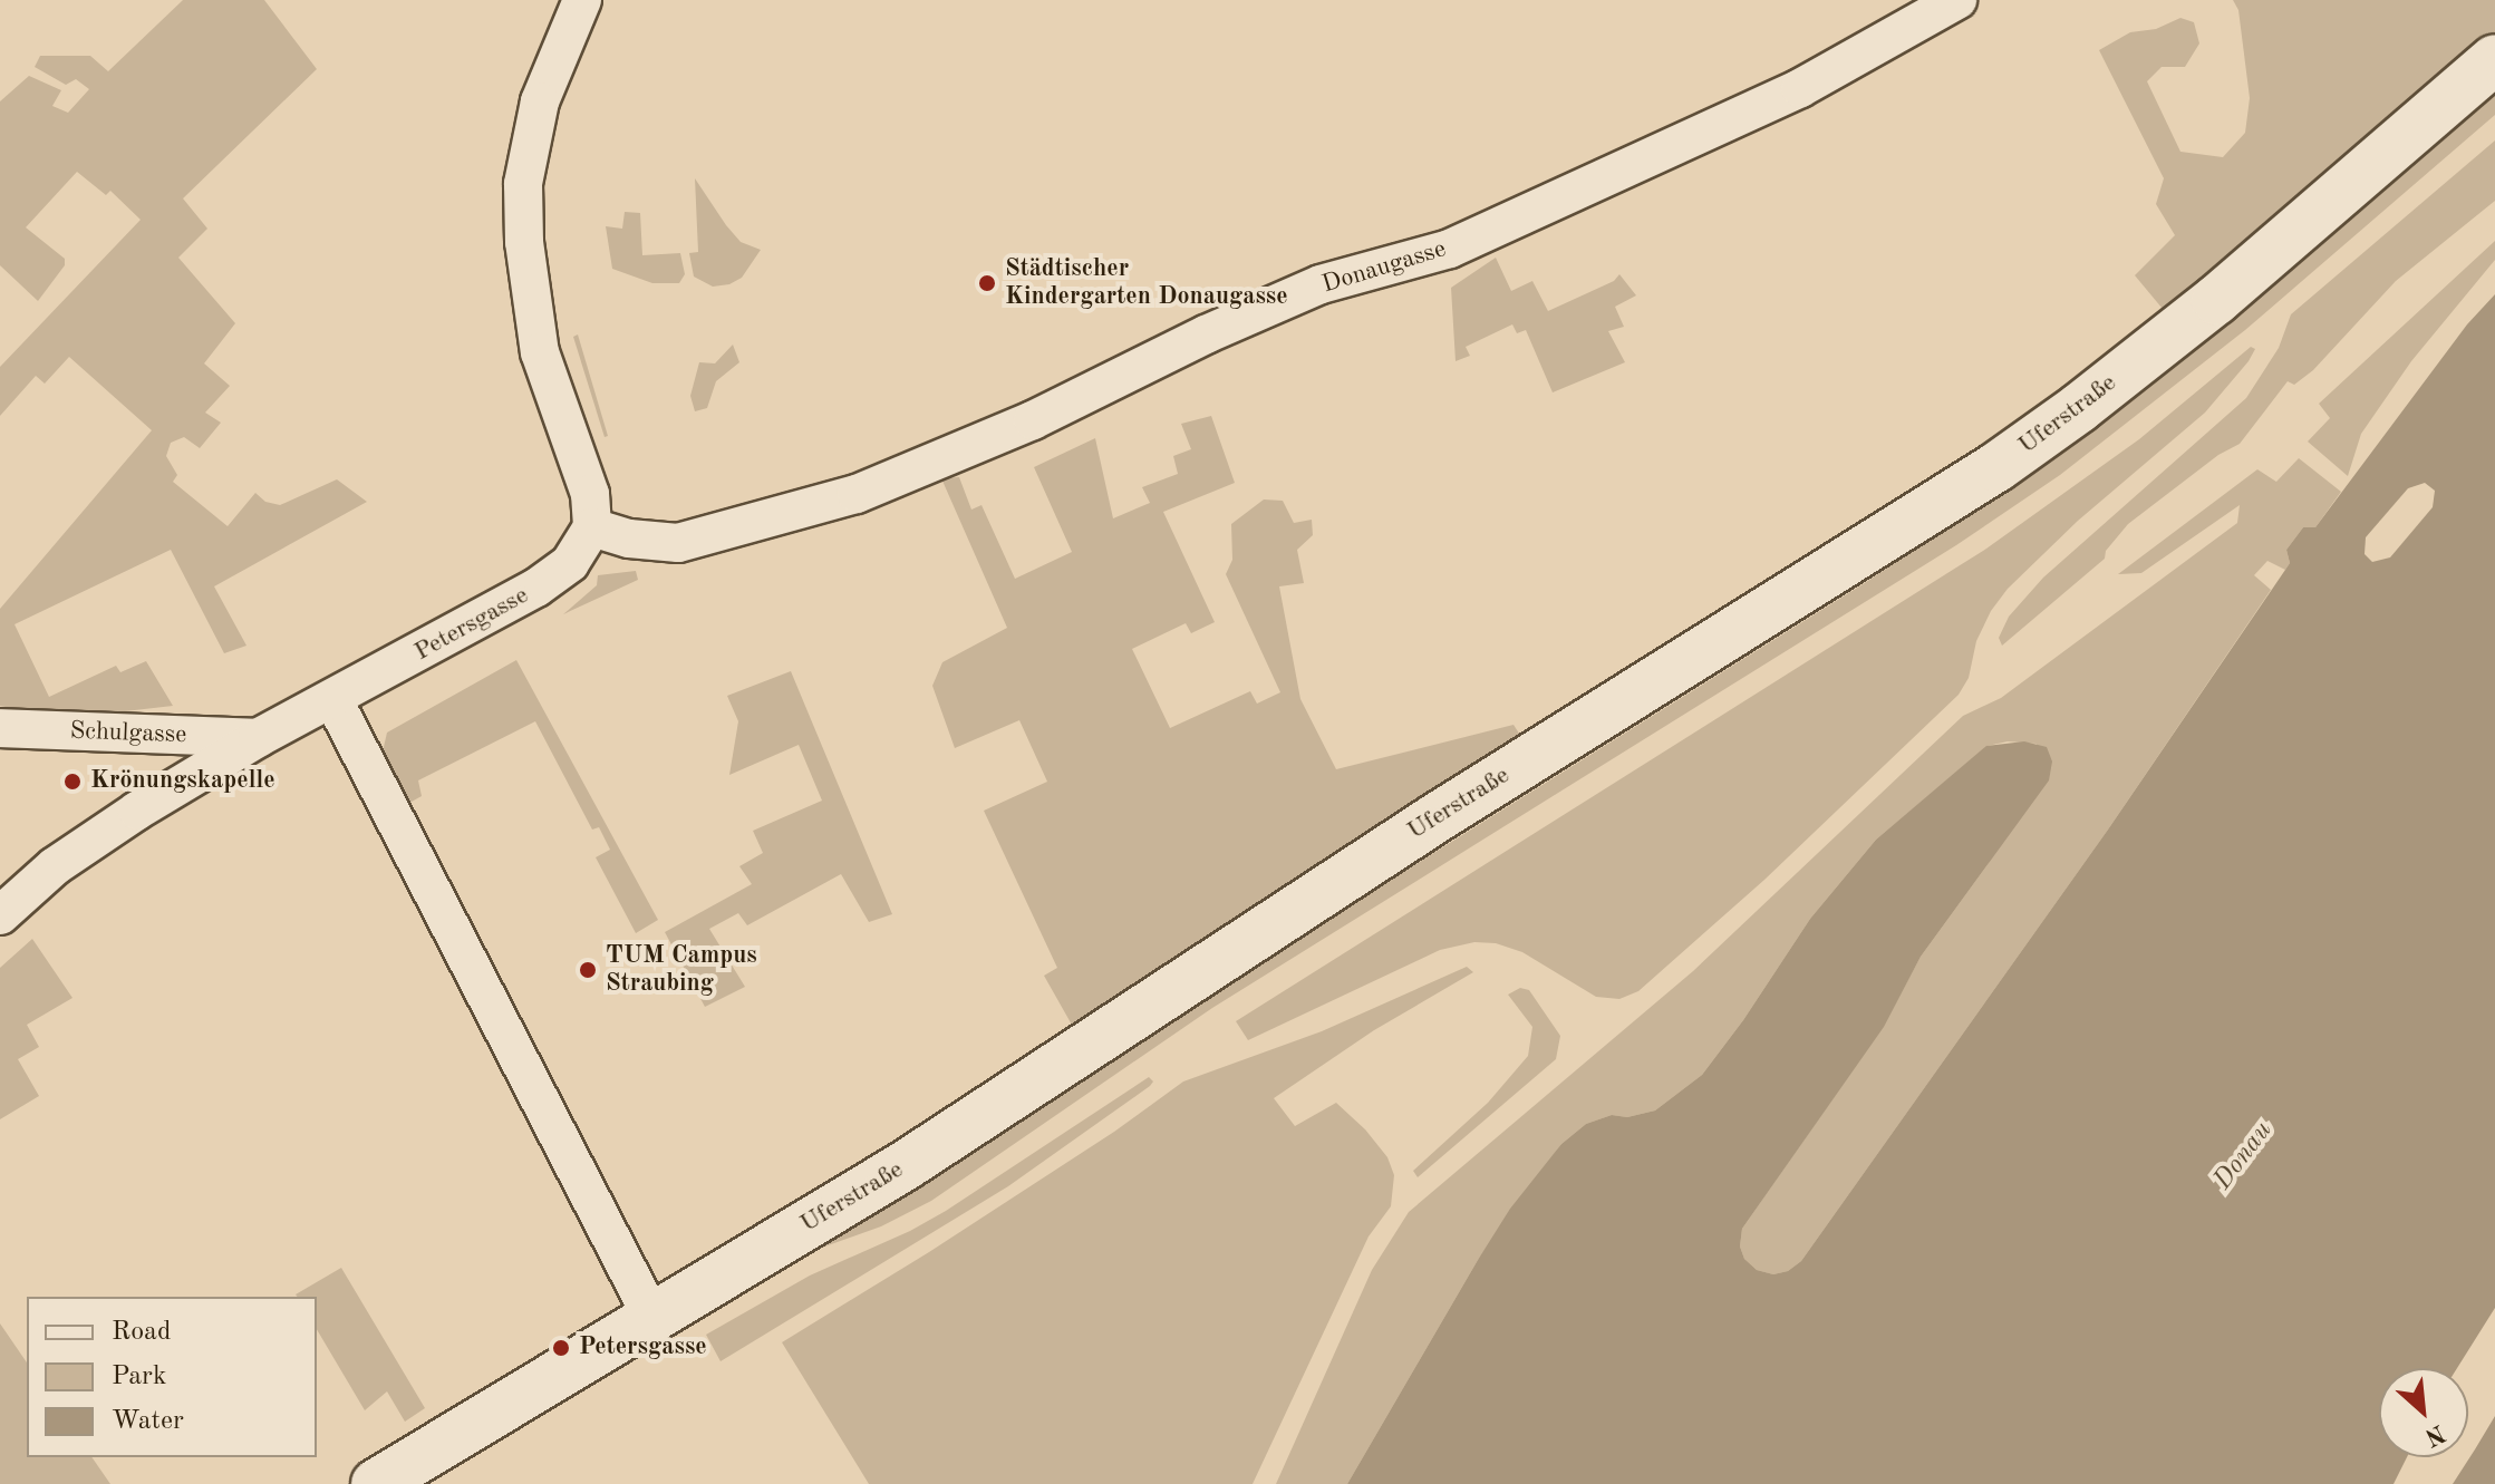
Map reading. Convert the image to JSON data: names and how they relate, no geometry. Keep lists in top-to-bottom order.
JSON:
{
  "streets": {
    "street": [
      "Donaugasse",
      "Uferstraße",
      "Petersgasse",
      "Schulgasse"
    ]
  },
  "crossings": [
    ["Donaugasse", "Petersgasse"],
    ["Petersgasse", "Schulgasse"]
  ],
  "water": ["Donau"],
  "places": [
    "Städtischer Kindergarten Donaugasse",
    "Krönungskapelle",
    "TUM Campus Straubing",
    "Petersgasse"
  ],
  "legend": ["Road", "Park", "Water"],
  "north": "bottom right"
}
